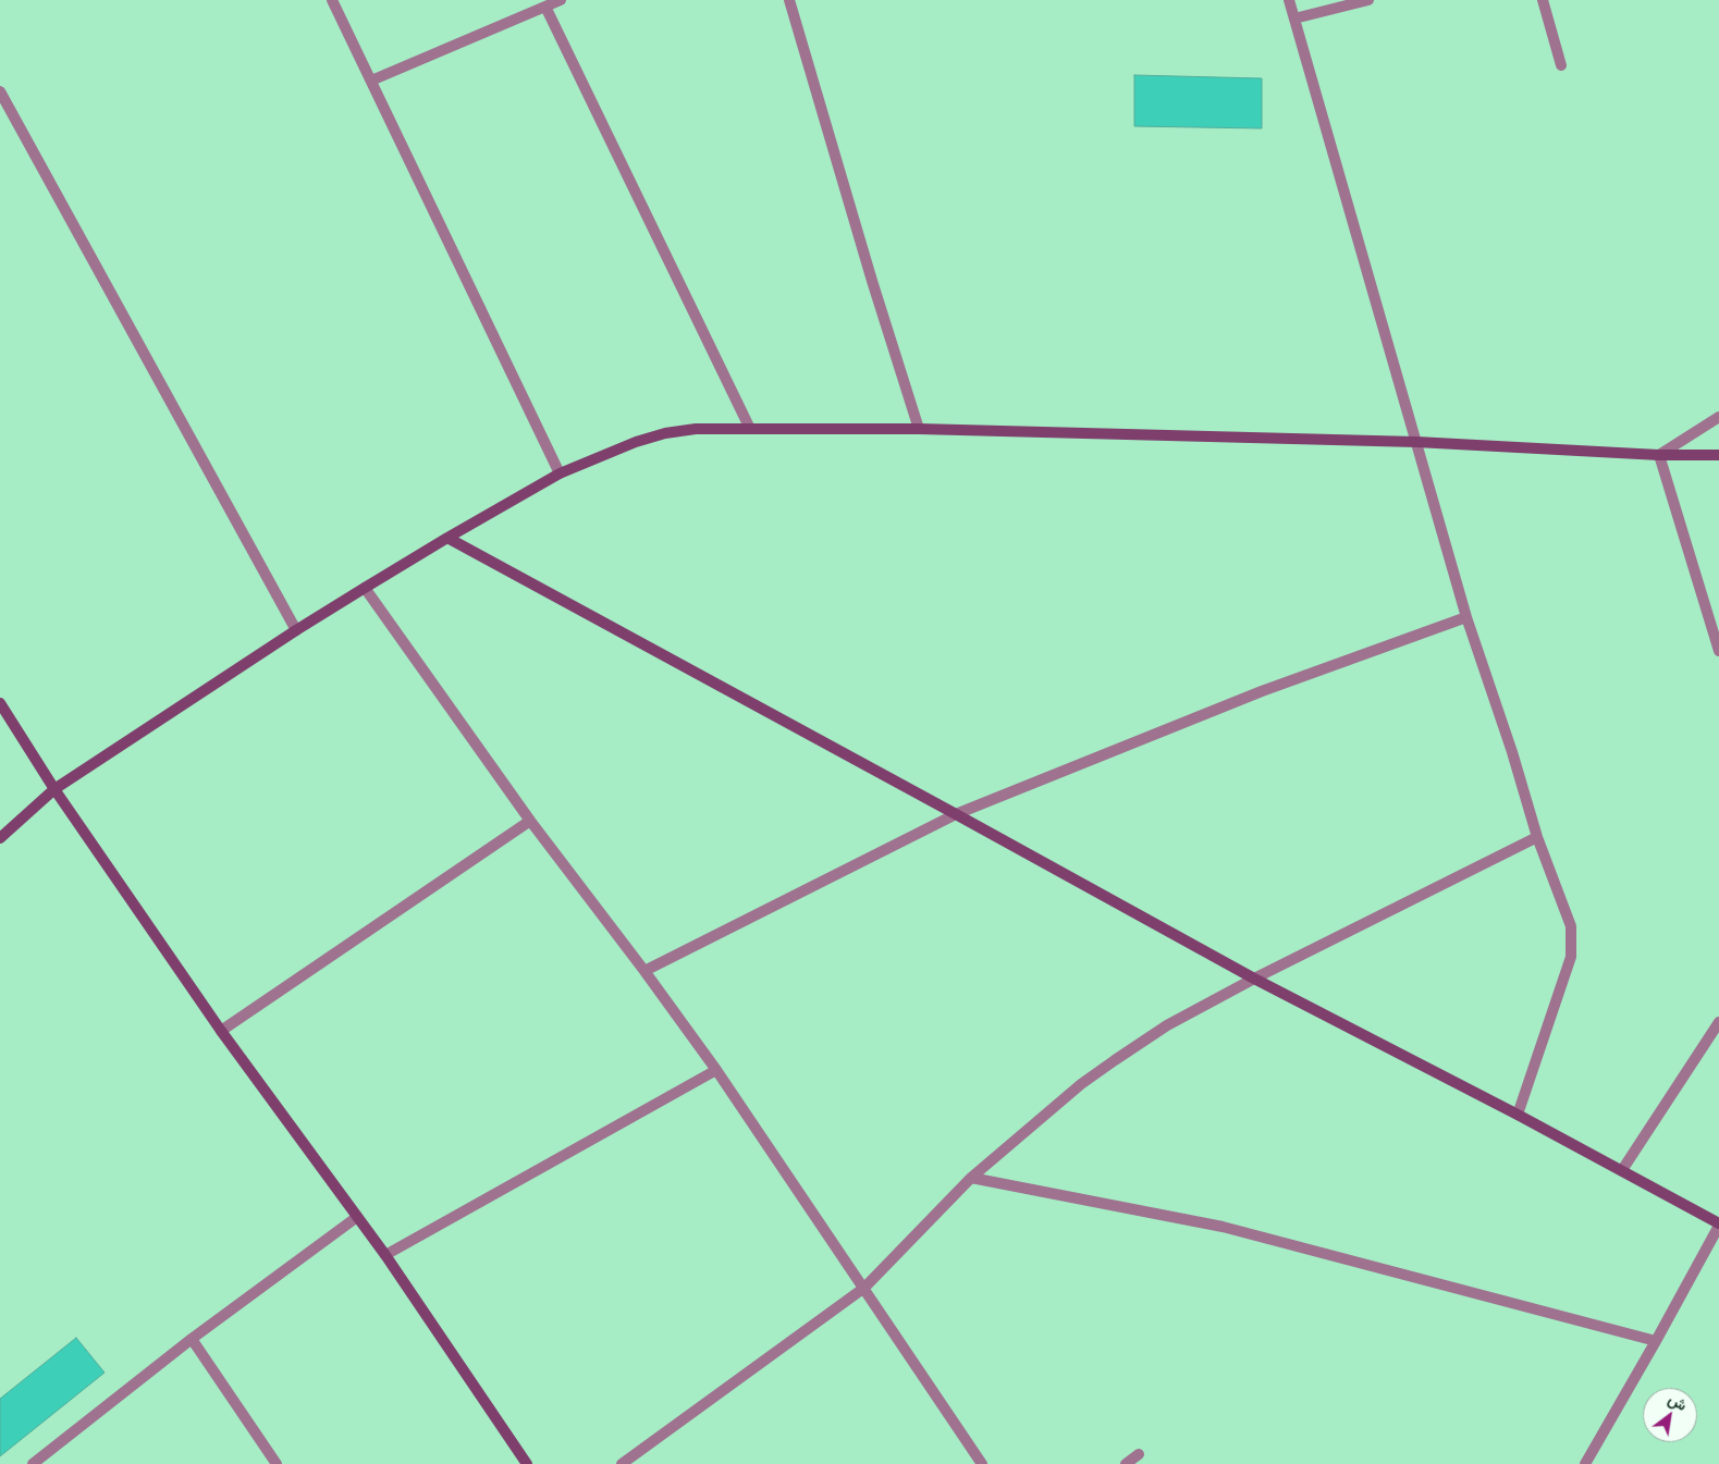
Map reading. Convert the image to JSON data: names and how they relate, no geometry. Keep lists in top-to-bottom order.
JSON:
{
  "north": "top right"
}
